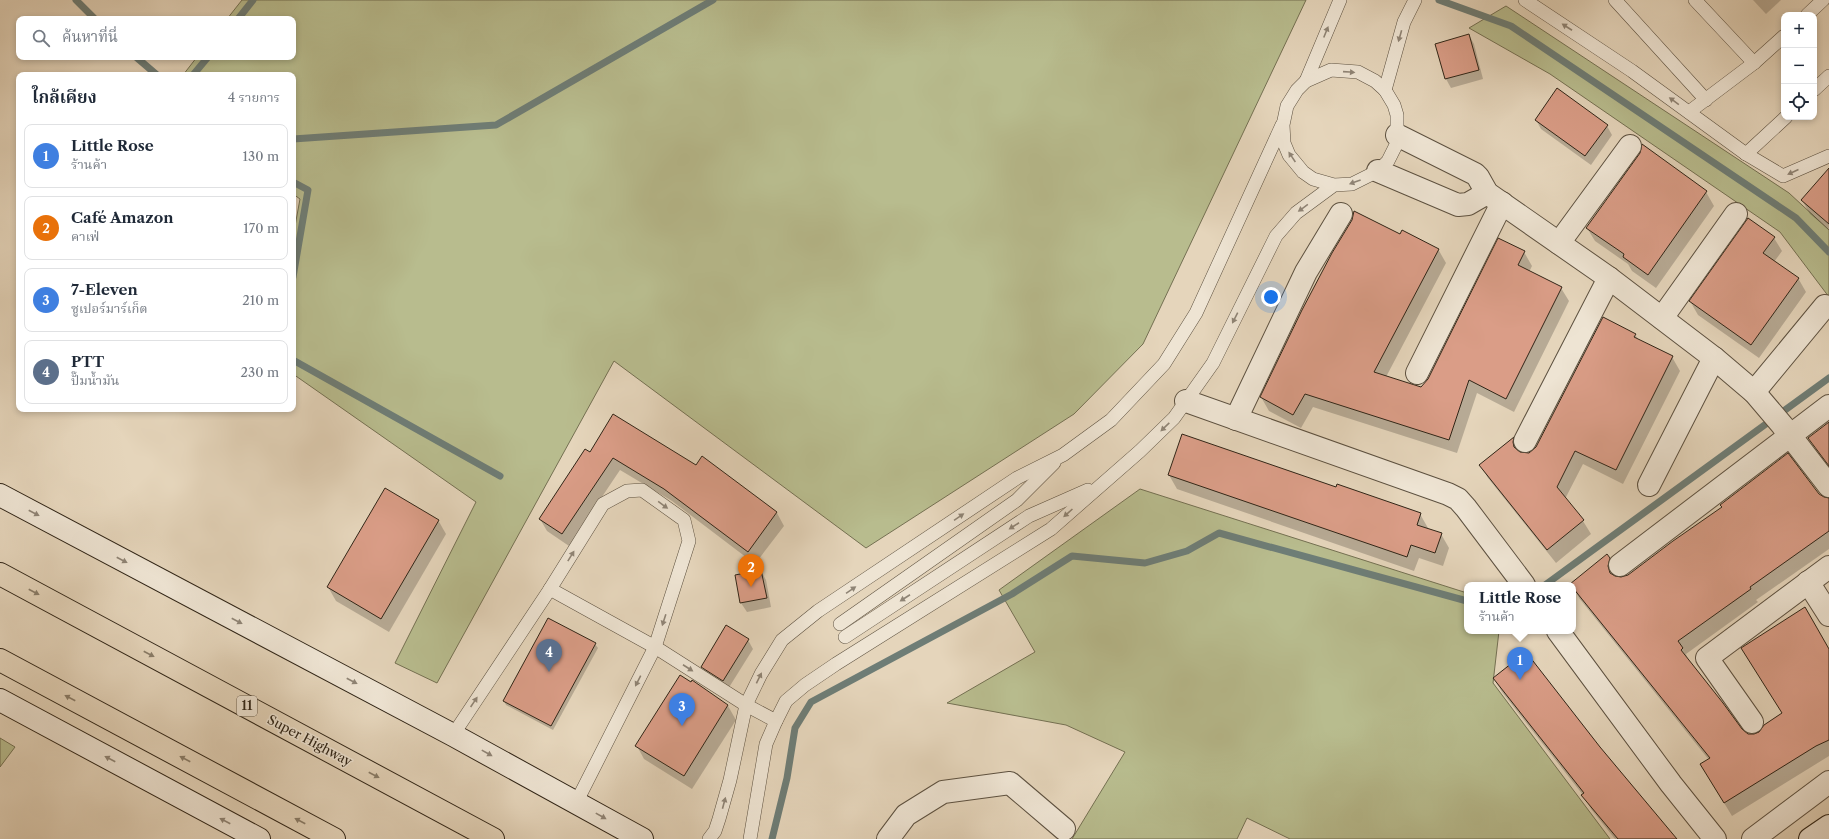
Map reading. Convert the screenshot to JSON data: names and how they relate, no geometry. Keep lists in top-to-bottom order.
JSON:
{
  "streets": {
    "highway": ["11", "Super Highway"]
  },
  "page": {
    "map_buttons": ["+", "−"],
    "search": "ค้นหาที่นี่",
    "heading": ["ใกล้เคียง", "4 รายการ"],
    "list": [
      {
        "mark": "1",
        "name": "Little Rose",
        "note": "ร้านค้า",
        "value": "130 m"
      },
      {
        "mark": "2",
        "name": "Café Amazon",
        "note": "คาเฟ่",
        "value": "170 m"
      },
      {
        "mark": "3",
        "name": "7-Eleven",
        "note": "ซูเปอร์มาร์เก็ต",
        "value": "210 m"
      },
      {
        "mark": "4",
        "name": "PTT",
        "note": "ปั๊มน้ำมัน",
        "value": "230 m"
      }
    ],
    "pins": [
      "2",
      "4",
      "1",
      "3"
    ],
    "popup": ["Little Rose", "ร้านค้า"]
  }
}
